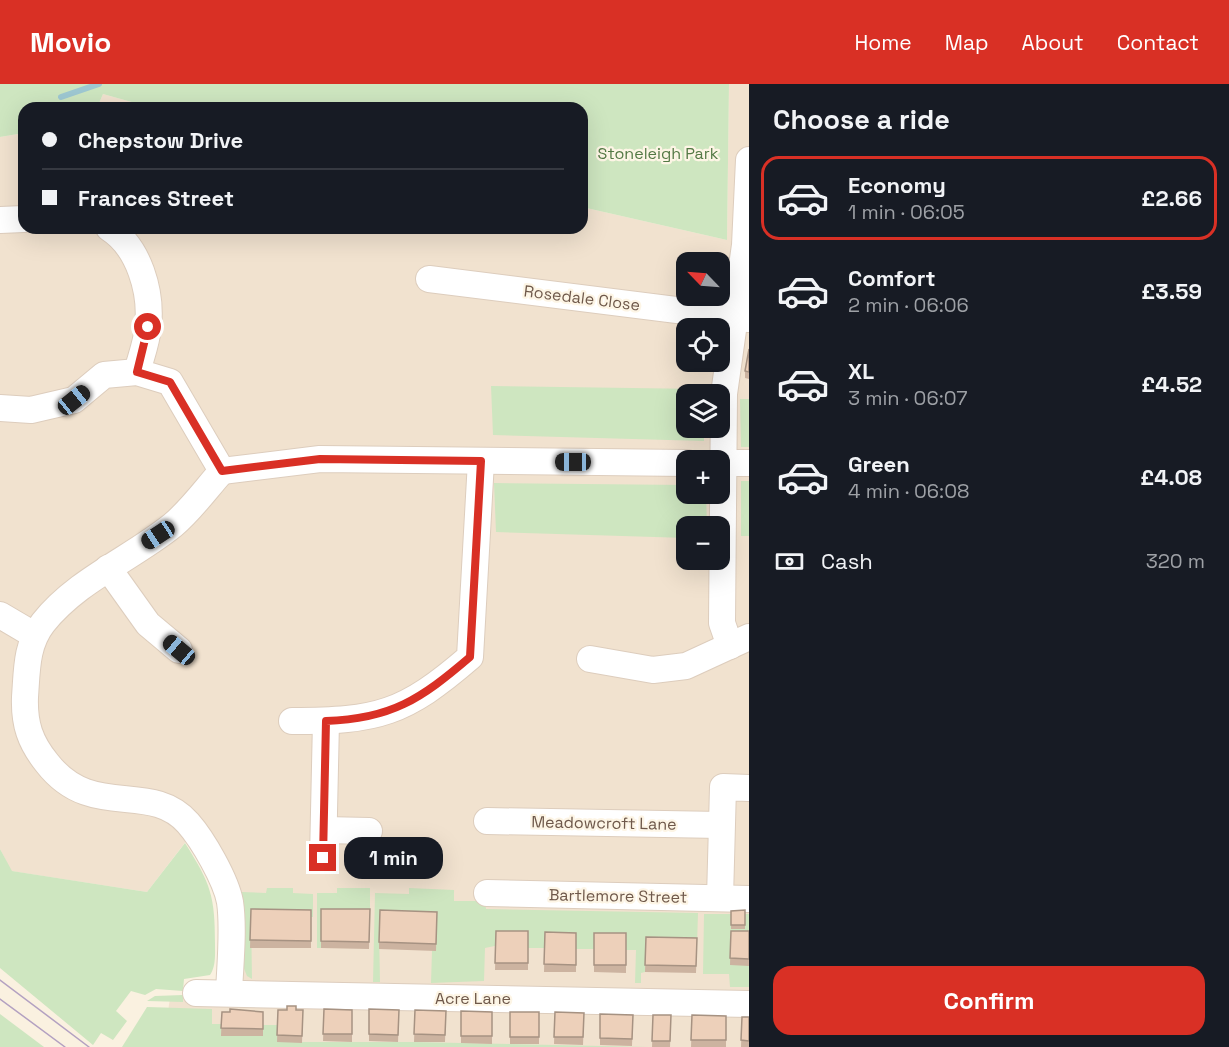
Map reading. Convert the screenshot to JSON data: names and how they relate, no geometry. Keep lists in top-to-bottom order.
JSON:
{
  "streets": {
    "street": [
      "Rosedale Close",
      "Meadowcroft Lane",
      "Bartlemore Street",
      "Acre Lane"
    ]
  },
  "parks": ["Stoneleigh Park"],
  "north": "top left",
  "page": {
    "header": "Movio",
    "nav": [
      "Home",
      "Map",
      "About",
      "Contact"
    ],
    "heading": "Choose a ride",
    "banner": ["Chepstow Drive", "Frances Street"],
    "list": [
      {
        "name": "Economy",
        "note": "1 min · 06:05",
        "value": "£2.66"
      },
      {
        "name": "Comfort",
        "note": "2 min · 06:06",
        "value": "£3.59"
      },
      {
        "name": "XL",
        "note": "3 min · 06:07",
        "value": "£4.52"
      },
      {
        "name": "Green",
        "note": "4 min · 06:08",
        "value": "£4.08"
      }
    ],
    "map_buttons": ["+", "−"],
    "pay": ["Cash", "320 m"],
    "bubble": "1 min",
    "buttons": "Confirm"
  }
}
